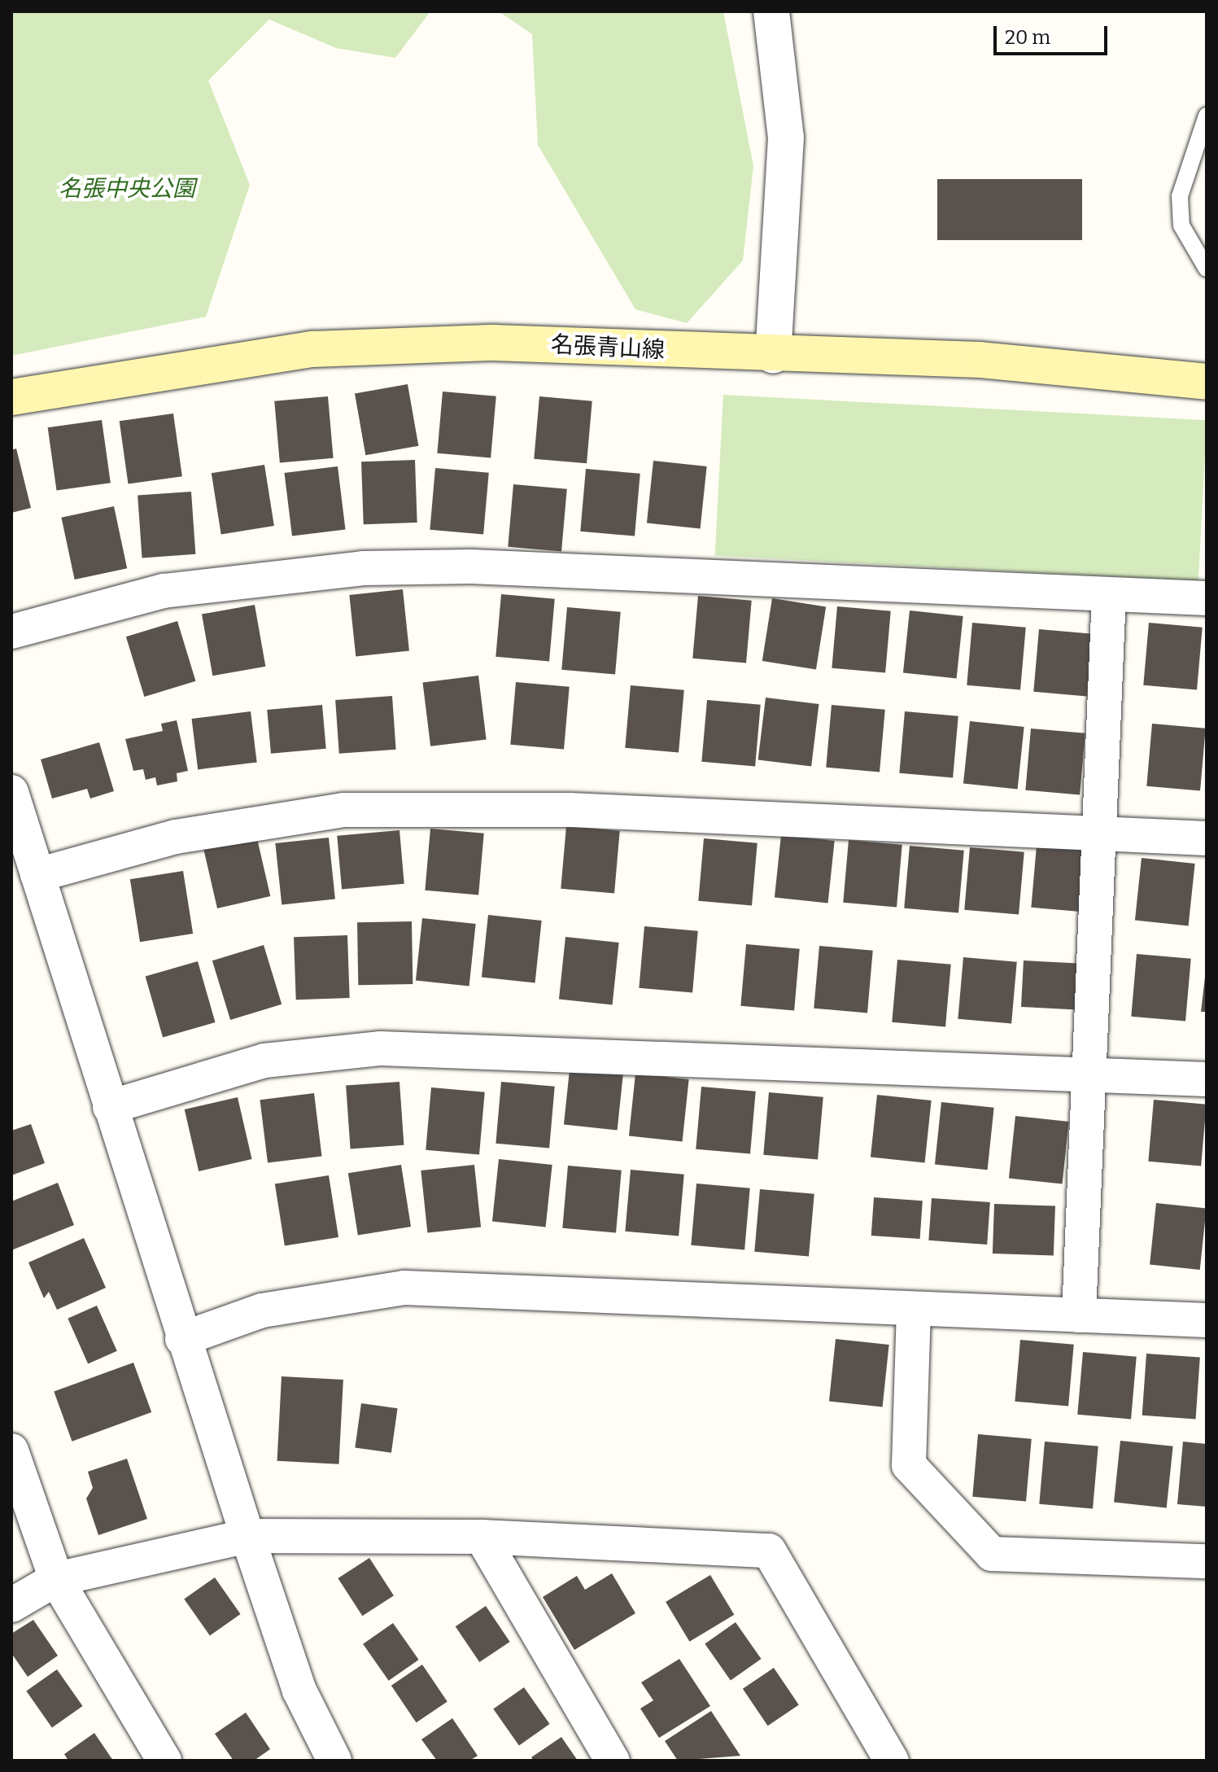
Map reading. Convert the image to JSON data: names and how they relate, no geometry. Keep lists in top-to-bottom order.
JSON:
{
  "streets": {
    "main road": ["名張青山線"]
  },
  "parks": ["名張中央公園"],
  "scale_bar": "20 m"
}
